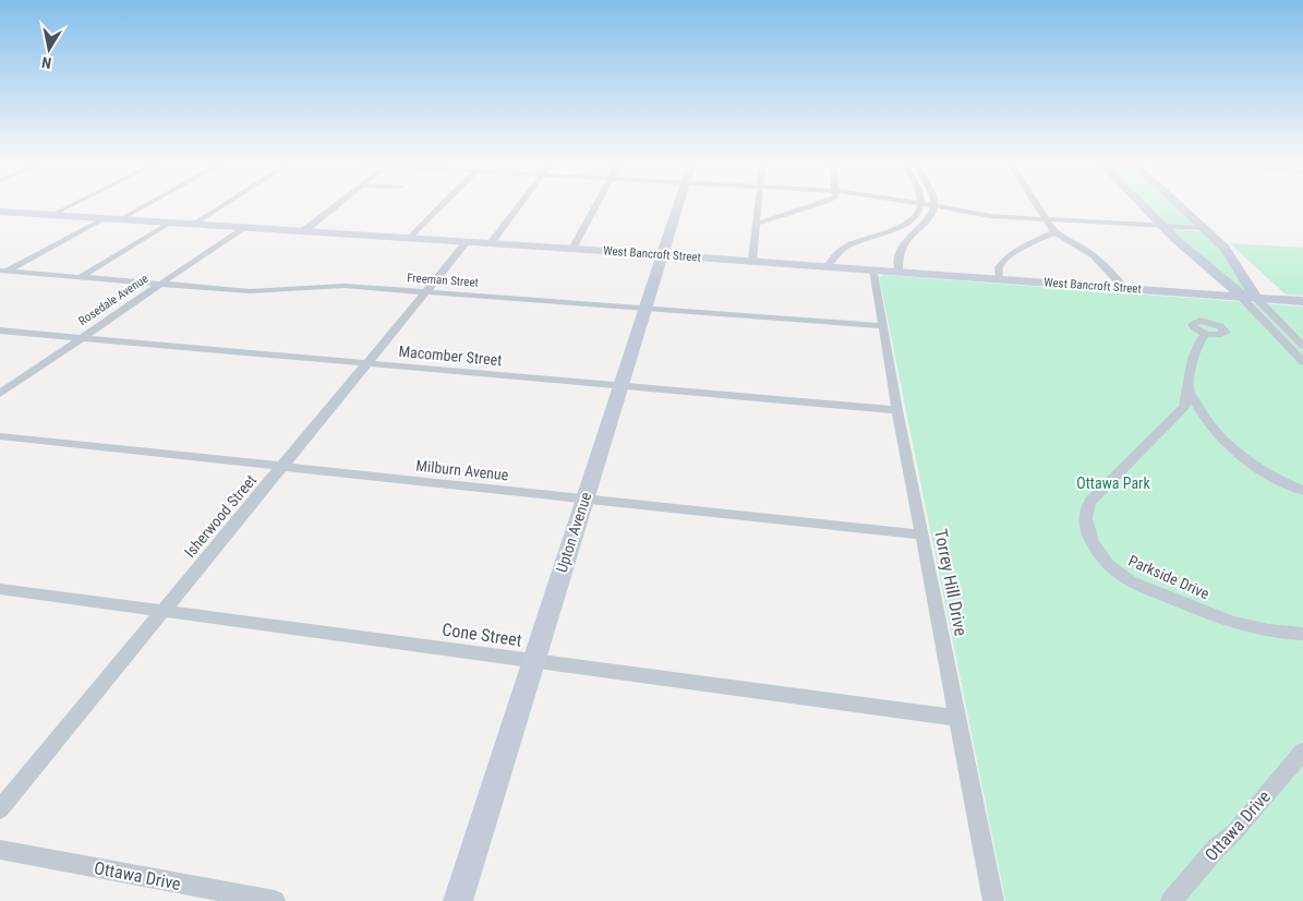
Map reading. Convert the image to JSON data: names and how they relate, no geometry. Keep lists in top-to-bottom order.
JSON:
{
  "streets": {
    "street": [
      "West Bancroft Street",
      "Freeman Street",
      "Rosedale Avenue",
      "Macomber Street",
      "Milburn Avenue",
      "Isherwood Street",
      "Upton Avenue",
      "Parkside Drive",
      "Torrey Hill Drive",
      "Cone Street",
      "Ottawa Drive"
    ]
  },
  "crossings": [
    ["West Bancroft Street", "Rosedale Avenue"],
    ["West Bancroft Street", "Isherwood Street"],
    ["West Bancroft Street", "Upton Avenue"],
    ["West Bancroft Street", "Torrey Hill Drive"],
    ["Freeman Street", "Rosedale Avenue"],
    ["Freeman Street", "Isherwood Street"],
    ["Freeman Street", "Upton Avenue"],
    ["Freeman Street", "Torrey Hill Drive"],
    ["Rosedale Avenue", "Macomber Street"],
    ["Macomber Street", "Isherwood Street"],
    ["Macomber Street", "Upton Avenue"],
    ["Macomber Street", "Torrey Hill Drive"],
    ["Milburn Avenue", "Isherwood Street"],
    ["Milburn Avenue", "Upton Avenue"],
    ["Milburn Avenue", "Torrey Hill Drive"],
    ["Isherwood Street", "Cone Street"],
    ["Upton Avenue", "Cone Street"],
    ["Torrey Hill Drive", "Cone Street"]
  ],
  "parks": ["Ottawa Park"],
  "north": "bottom"
}
